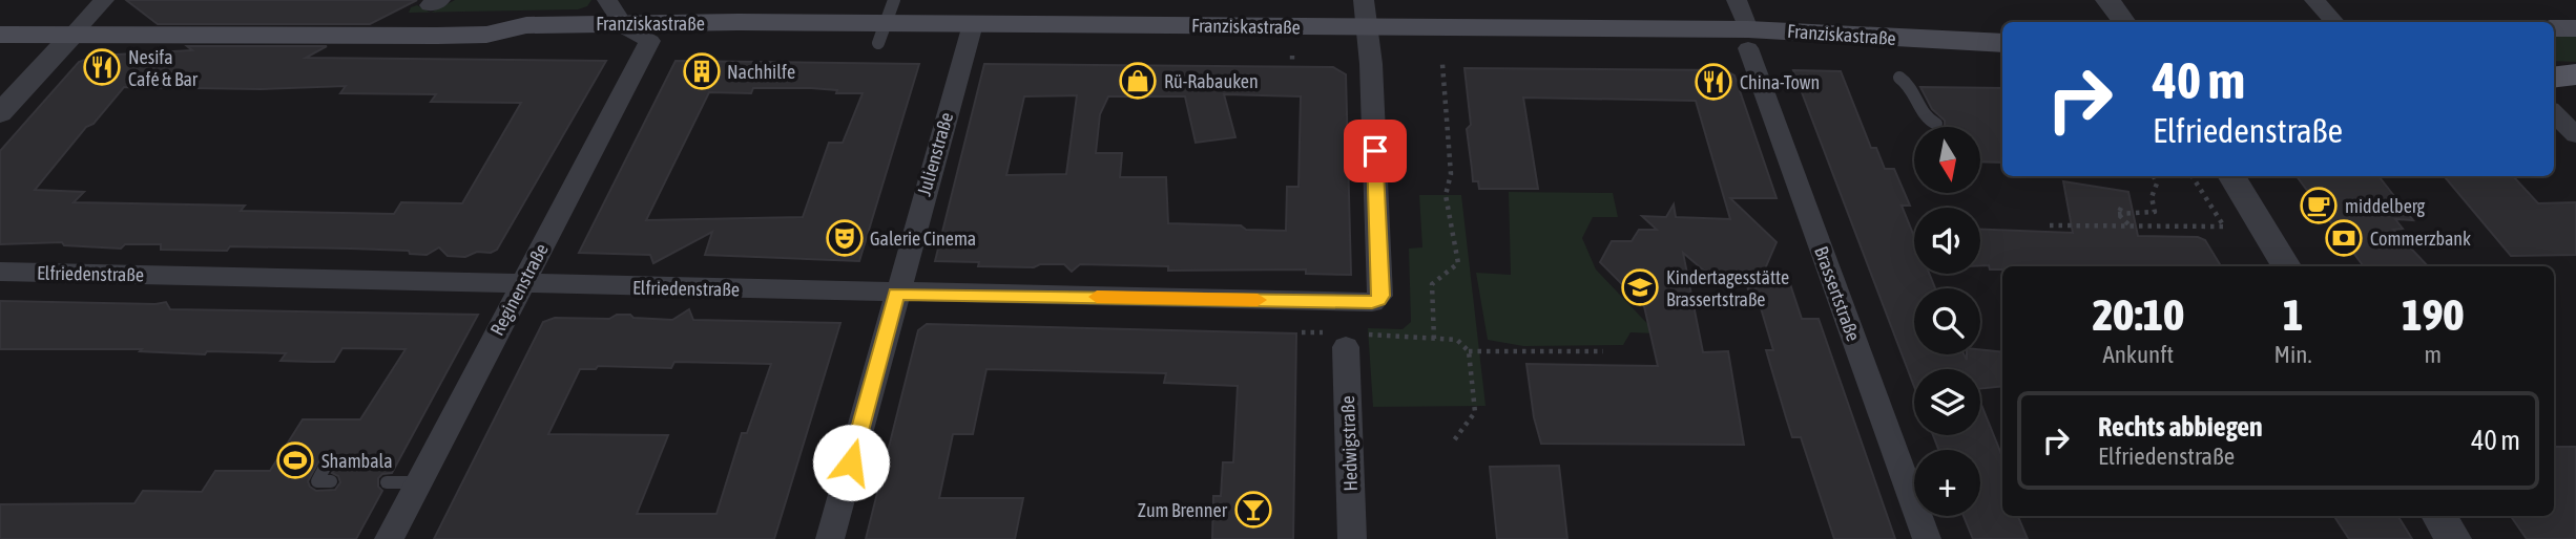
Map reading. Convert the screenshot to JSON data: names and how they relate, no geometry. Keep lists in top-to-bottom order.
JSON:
{
  "streets": {
    "main road": ["Franziskastraße"],
    "street": [
      "Julienstraße",
      "Elfriedenstraße",
      "Reginenstraße",
      "Brassertstraße",
      "Hedwigstraße"
    ]
  },
  "crossings": [
    ["Franziskastraße", "Julienstraße"],
    ["Franziskastraße", "Elfriedenstraße"],
    ["Franziskastraße", "Reginenstraße"],
    ["Franziskastraße", "Brassertstraße"],
    ["Julienstraße", "Elfriedenstraße"],
    ["Elfriedenstraße", "Reginenstraße"]
  ],
  "places": {
    "restaurant": ["Nesifa Café & Bar", "China-Town"],
    "building": ["Nachhilfe"],
    "shop": ["Rü-Rabauken"],
    "cafe": ["middelberg"],
    "theatre": ["Galerie Cinema"],
    "bank": ["Commerzbank"],
    "school or university": ["Kindertagesstätte Brassertstraße"],
    "sports": ["Shambala"],
    "bar": ["Zum Brenner"]
  },
  "north": "bottom",
  "page": {
    "turn": ["40 m", "Elfriedenstraße"],
    "map_buttons": "+",
    "eta": [
      "20:10",
      "Ankunft",
      "1",
      "Min.",
      "190",
      "m"
    ],
    "list": [
      {
        "name": "Rechts abbiegen",
        "note": "Elfriedenstraße",
        "value": "40 m"
      }
    ]
  }
}
